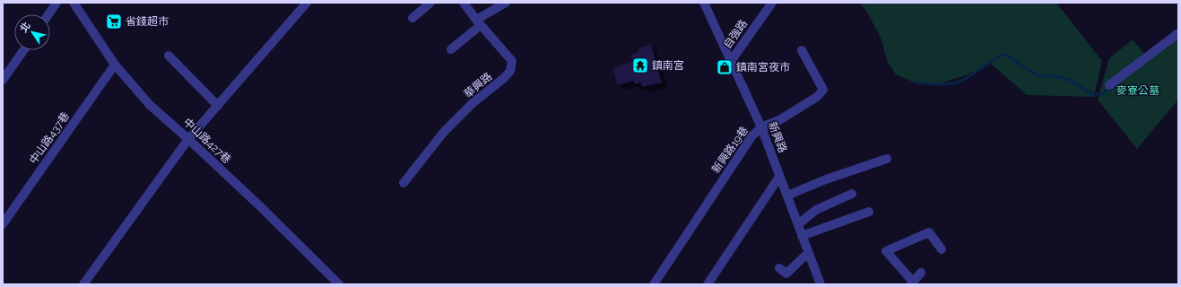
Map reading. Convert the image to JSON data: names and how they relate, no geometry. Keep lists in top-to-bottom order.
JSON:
{
  "streets": {
    "street": [
      "自強路",
      "華興路",
      "新興路",
      "中山路437巷",
      "中山路427巷",
      "新興路19巷"
    ]
  },
  "crossings": [
    ["自強路", "新興路"],
    ["新興路", "新興路19巷"],
    ["中山路437巷", "中山路427巷"]
  ],
  "parks": ["麥寮公墓"],
  "places": {
    "supermarket": ["省錢超市"],
    "temple": ["鎮南宮"],
    "shop": ["鎮南宮夜市"]
  },
  "north": "top left"
}
